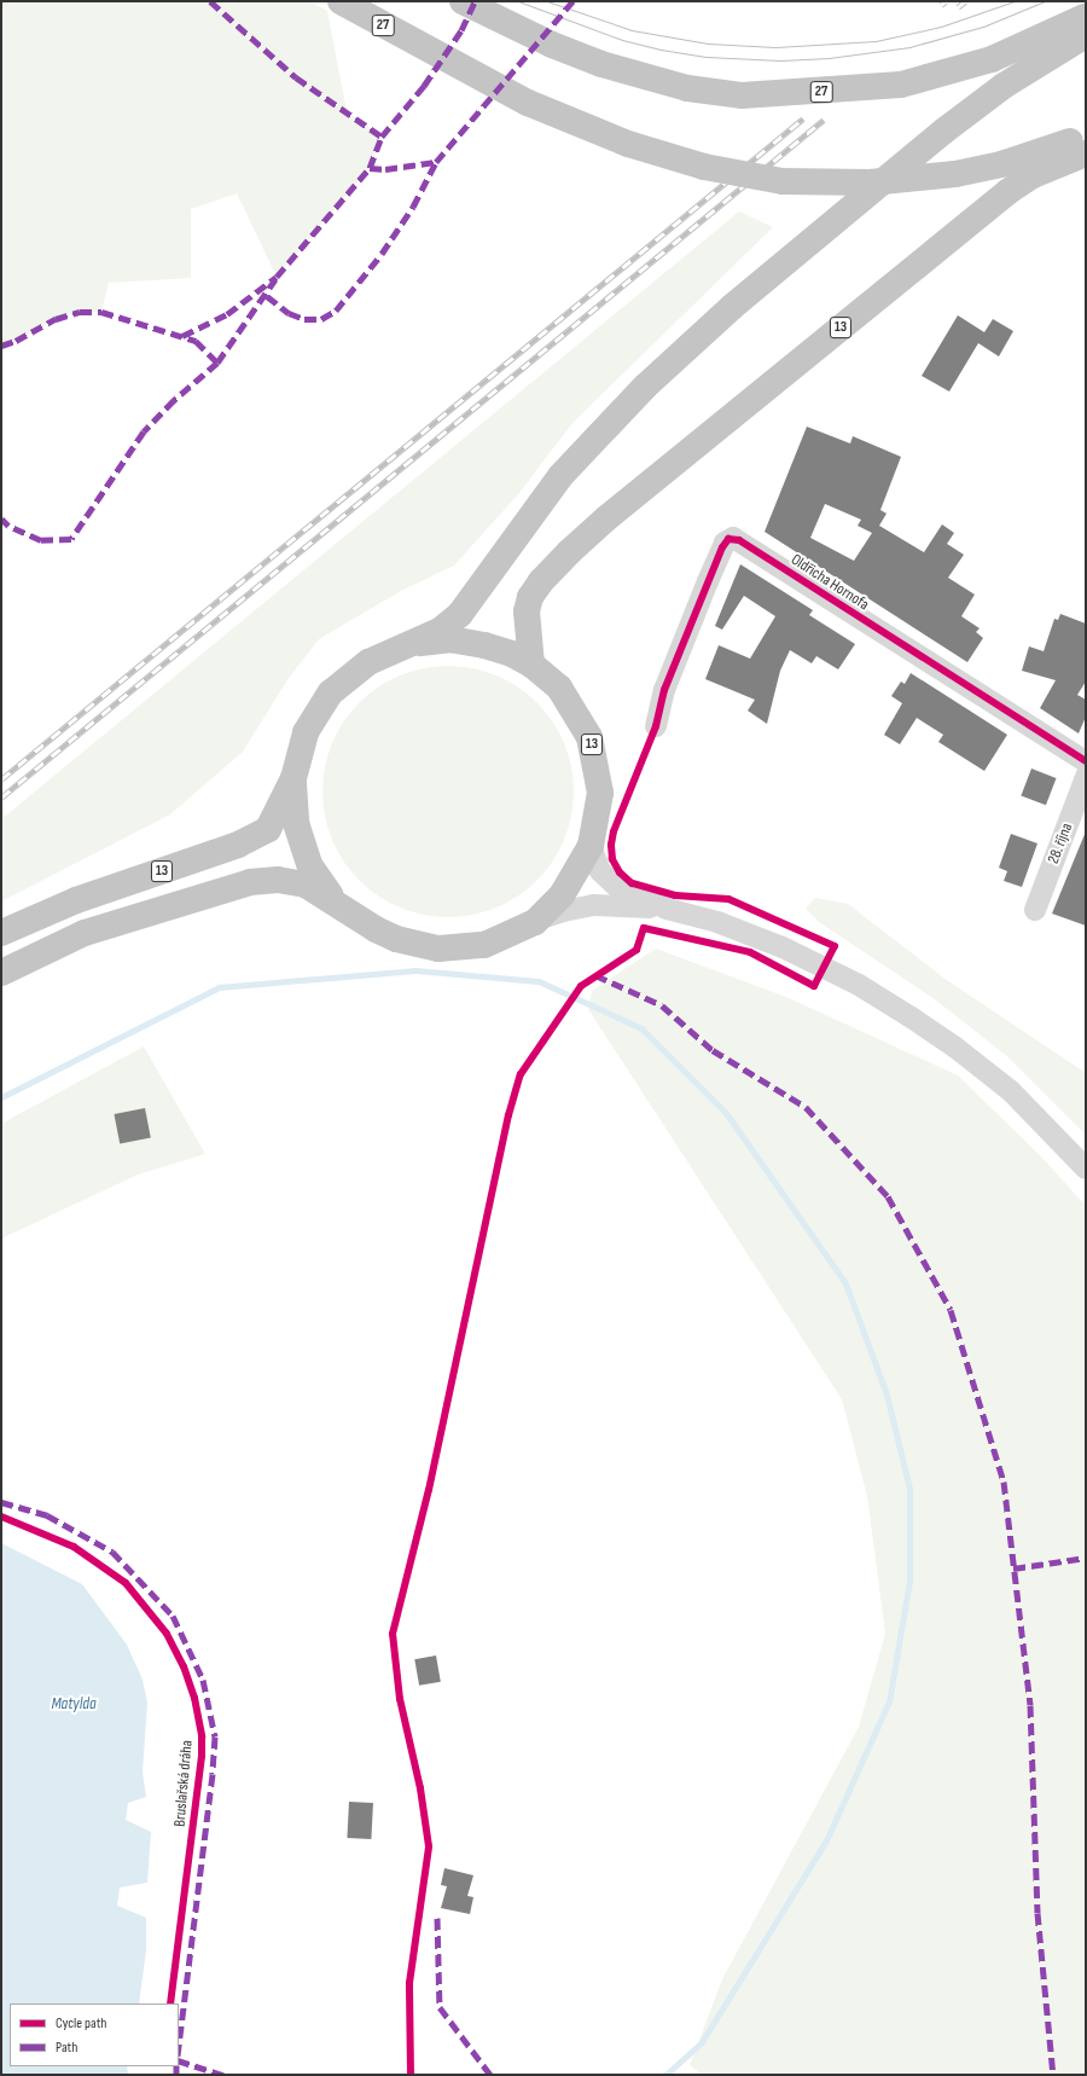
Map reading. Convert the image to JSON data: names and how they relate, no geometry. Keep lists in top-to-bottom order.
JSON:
{
  "streets": {
    "highway": ["27", "13"],
    "street": ["Oldřicha Hornofa", "28. října"],
    "cycle path": ["Bruslařská dráha"]
  },
  "water": ["Matylda"],
  "legend": ["Cycle path", "Path"]
}
